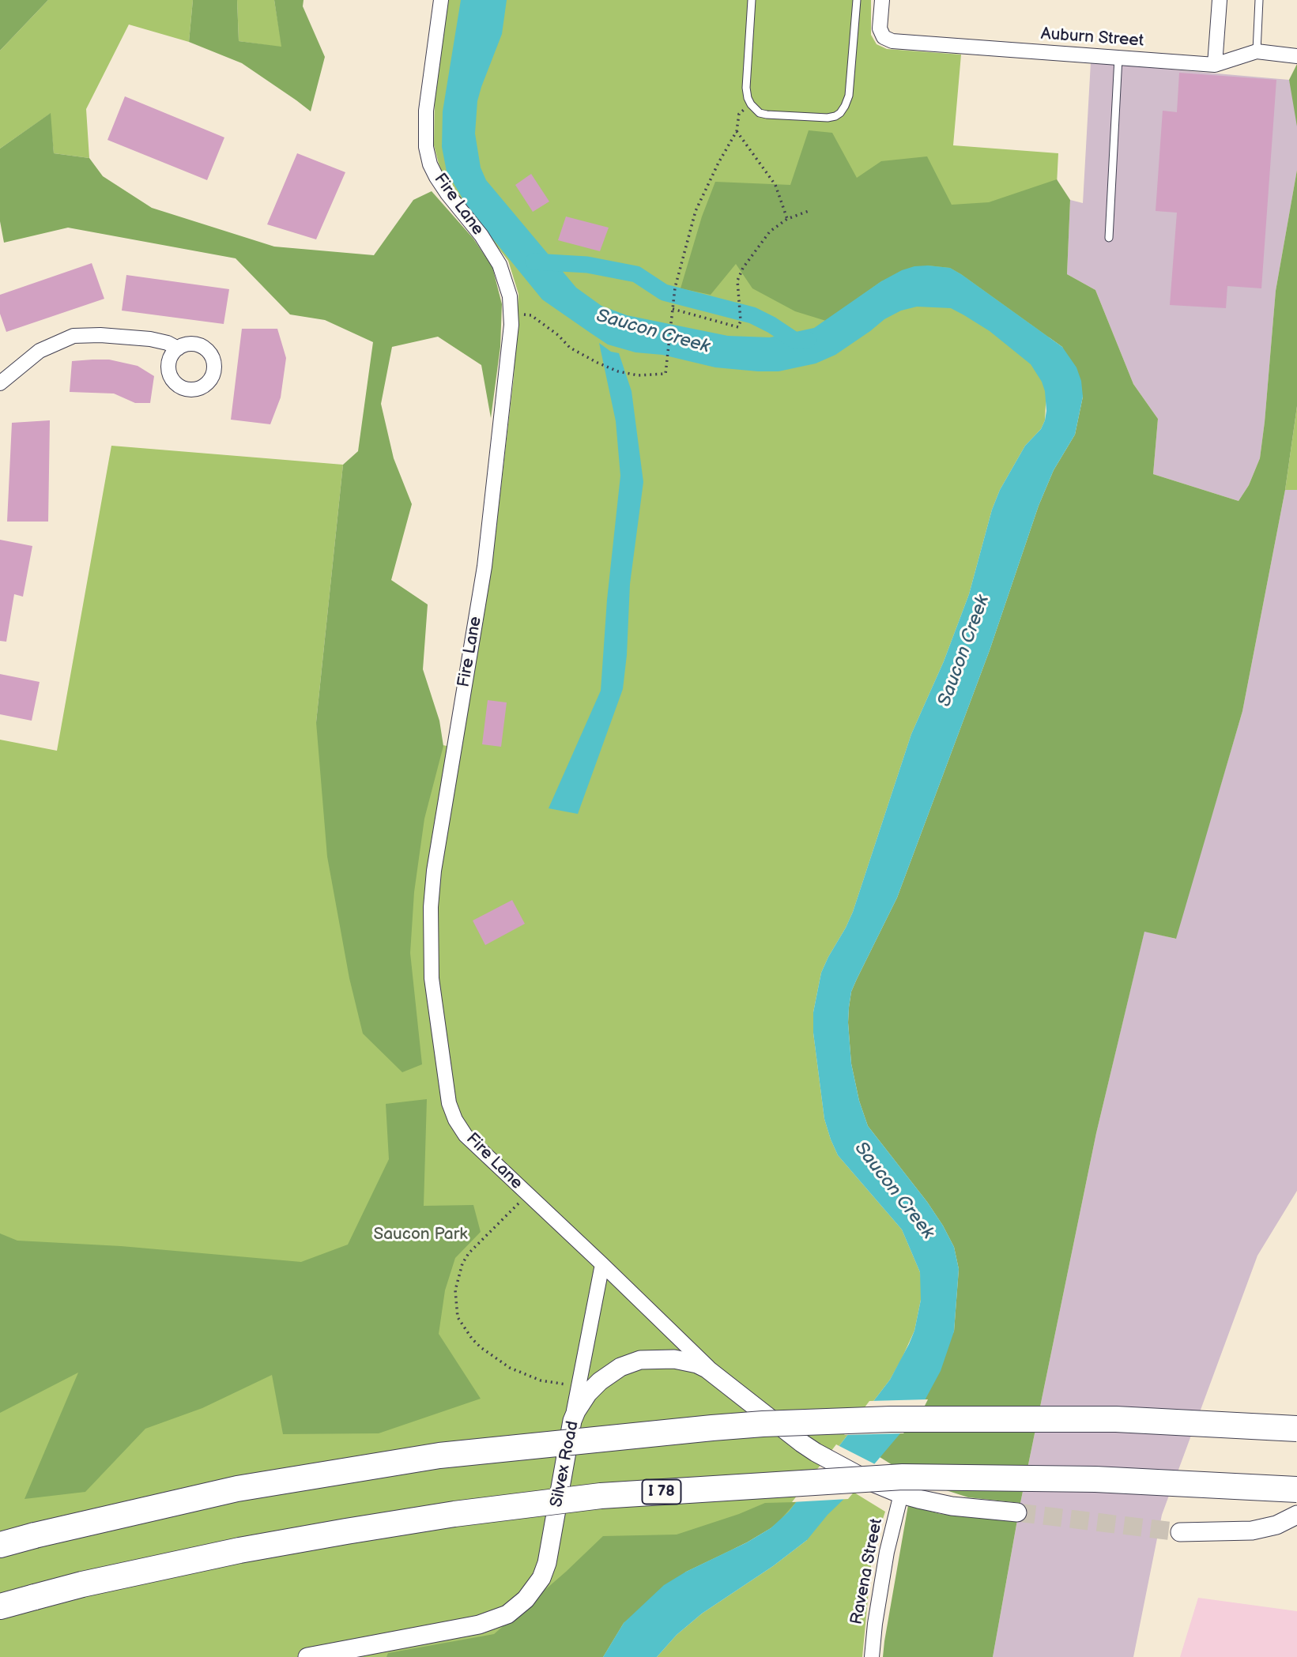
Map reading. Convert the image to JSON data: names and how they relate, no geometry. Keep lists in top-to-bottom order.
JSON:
{
  "streets": {
    "highway": ["I 78"],
    "street": [
      "Auburn Street",
      "Fire Lane",
      "Silvex Road",
      "Ravena Street"
    ]
  },
  "crossings": [
    ["Fire Lane", "Silvex Road"],
    ["Silvex Road", "Ravena Street"]
  ],
  "water": ["Saucon Creek"],
  "parks": ["Saucon Park"]
}
